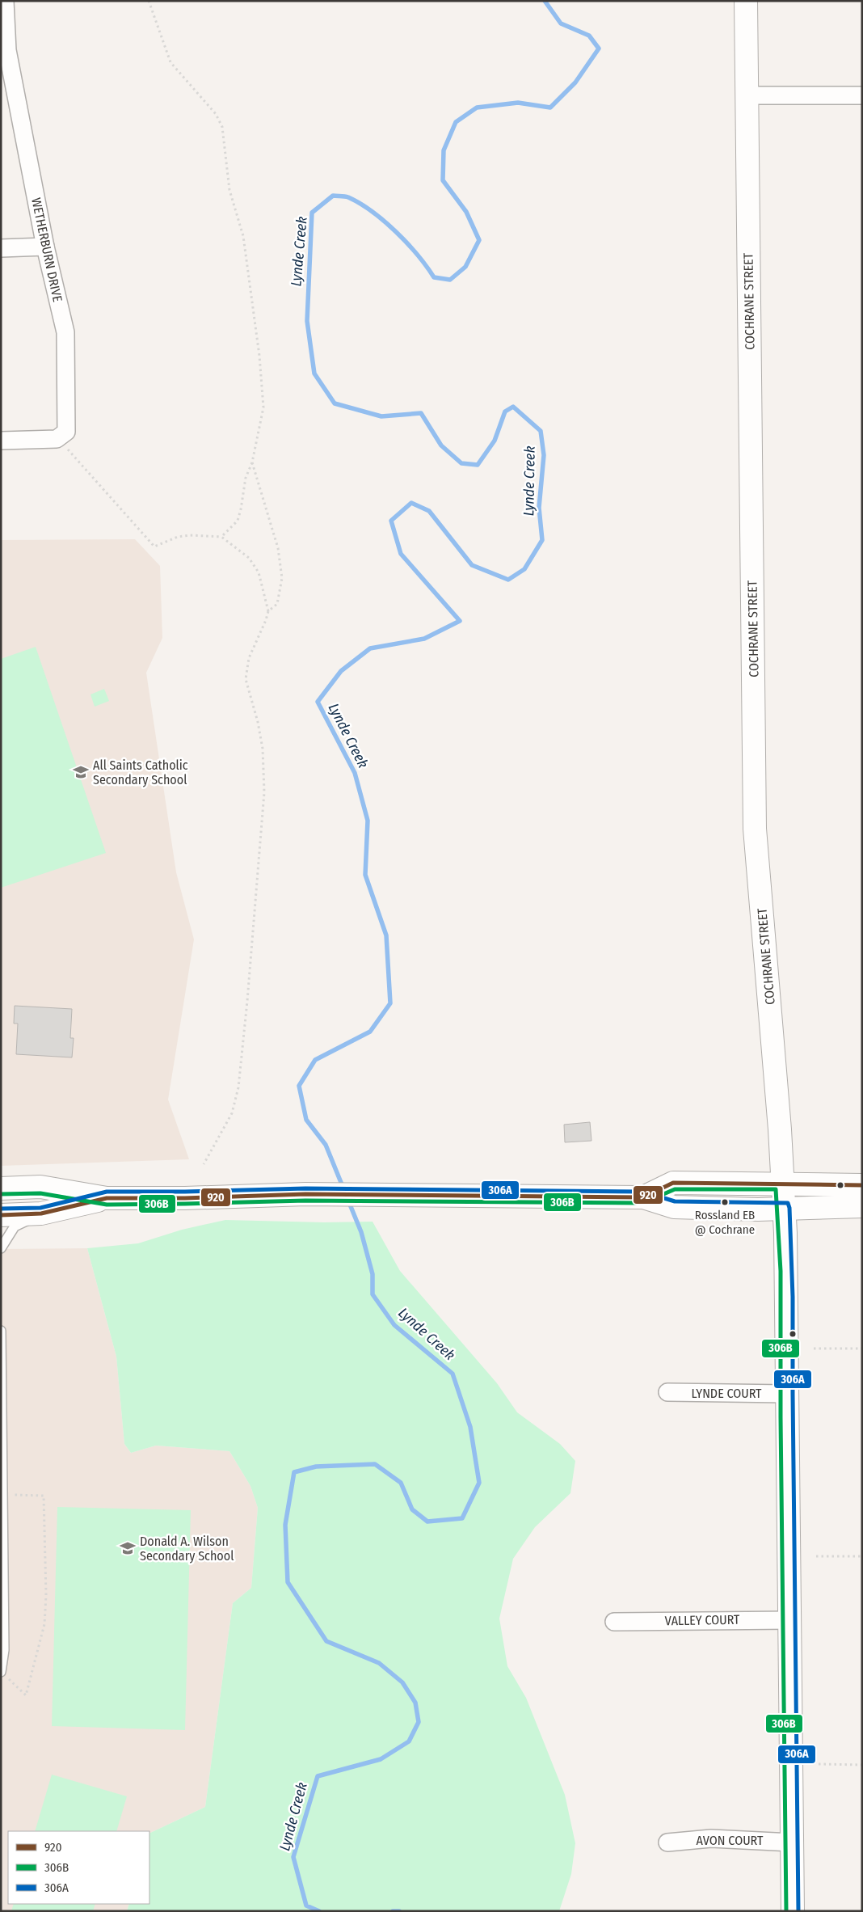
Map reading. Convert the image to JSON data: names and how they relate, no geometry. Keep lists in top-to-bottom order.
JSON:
{
  "streets": {
    "main road": ["COCHRANE STREET"],
    "street": [
      "WETHERBURN DRIVE",
      "LYNDE COURT",
      "VALLEY COURT",
      "AVON COURT"
    ]
  },
  "crossings": [
    ["COCHRANE STREET", "LYNDE COURT"],
    ["COCHRANE STREET", "VALLEY COURT"],
    ["COCHRANE STREET", "AVON COURT"]
  ],
  "water": ["Lynde Creek"],
  "places": {
    "school or university": ["All Saints Catholic Secondary School", "Donald A. Wilson Secondary School"],
    "other": ["Rossland EB @ Cochrane"]
  },
  "lines": ["transit line 920", "transit line 306A", "transit line 306B"],
  "legend": ["920", "306B", "306A"]
}
